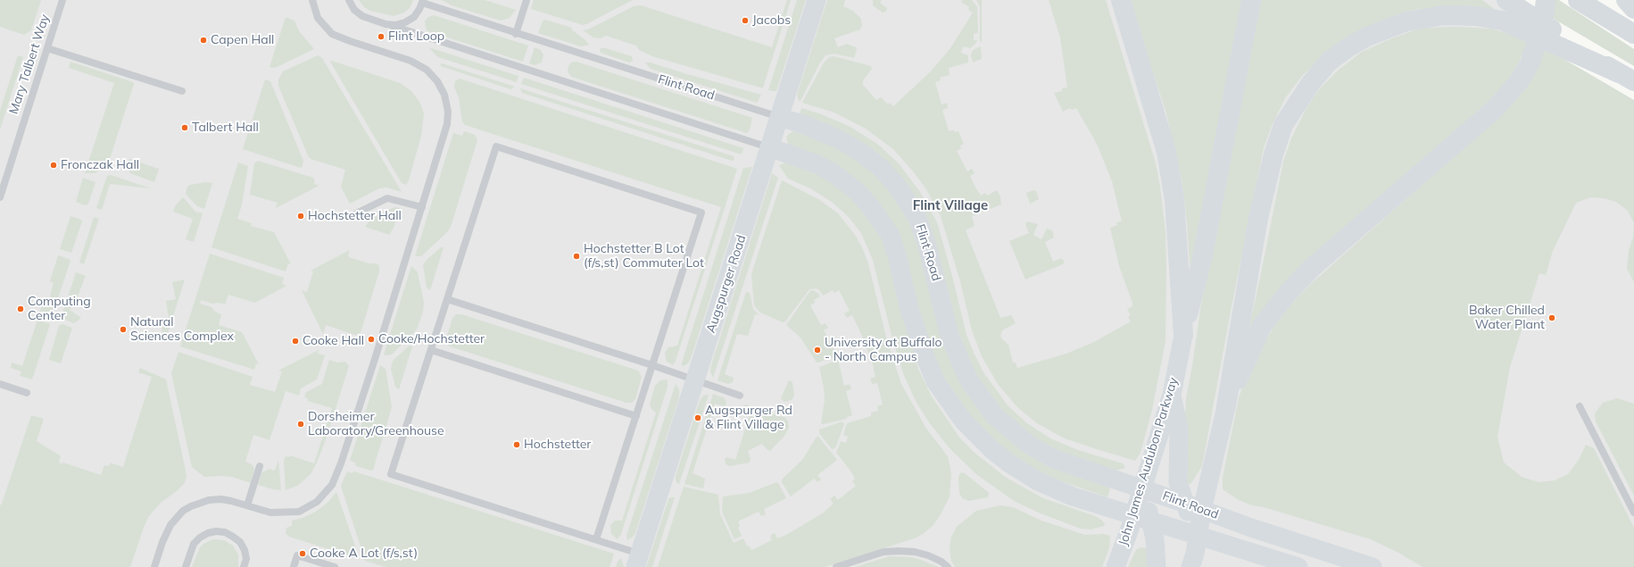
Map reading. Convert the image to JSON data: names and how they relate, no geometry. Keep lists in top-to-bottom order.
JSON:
{
  "streets": {
    "street": ["Flint Road", "Augspurger Road", "John James Audubon Parkway"],
    "lane": ["Mary Talbert Way"]
  },
  "crossings": [
    ["Flint Road", "Augspurger Road"],
    ["Flint Road", "John James Audubon Parkway"]
  ],
  "districts": ["Flint Village"],
  "places": [
    "Jacobs",
    "Flint Loop",
    "Capen Hall",
    "Talbert Hall",
    "Fronczak Hall",
    "Hochstetter Hall",
    "Hochstetter B Lot (f/s,st) Commuter Lot",
    "Computing Center",
    "Baker Chilled Water Plant",
    "Natural Sciences Complex",
    "Cooke/Hochstetter",
    "Cooke Hall",
    "University at Buffalo - North Campus",
    "Augspurger Rd & Flint Village",
    "Dorsheimer Laboratory/Greenhouse",
    "Hochstetter",
    "Cooke A Lot (f/s,st)"
  ]
}
